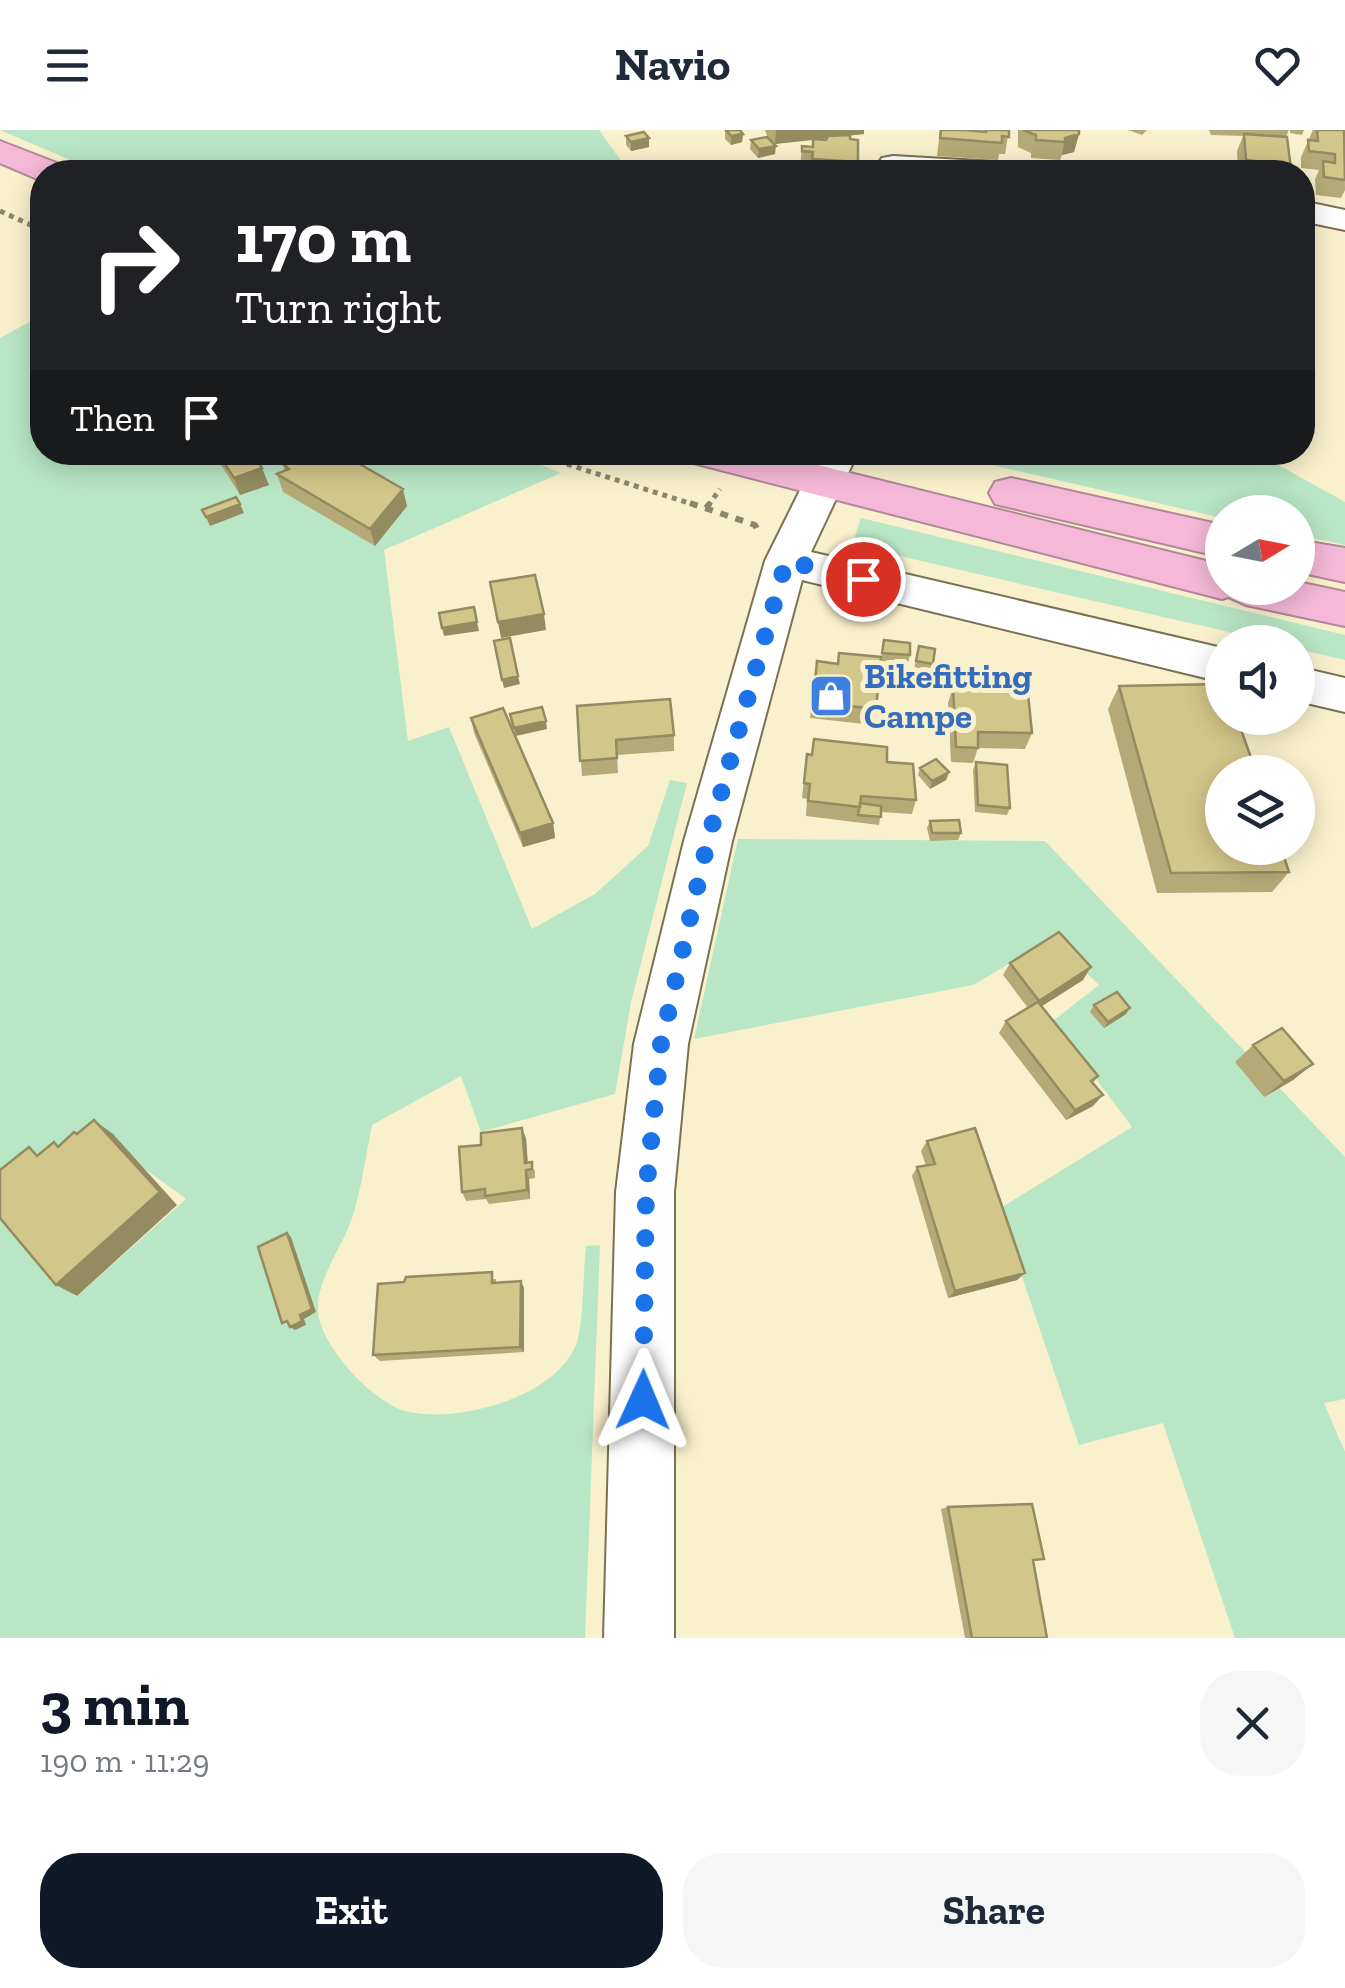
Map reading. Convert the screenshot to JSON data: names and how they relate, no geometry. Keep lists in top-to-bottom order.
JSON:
{
  "places": {
    "shop": ["Bikefitting Campe"]
  },
  "north": "right",
  "page": {
    "header": "Navio",
    "turn": ["170 m", "Turn right"],
    "then": "Then",
    "heading": ["3 min", "190 m · 11:29"],
    "buttons": ["Exit", "Share"]
  }
}
